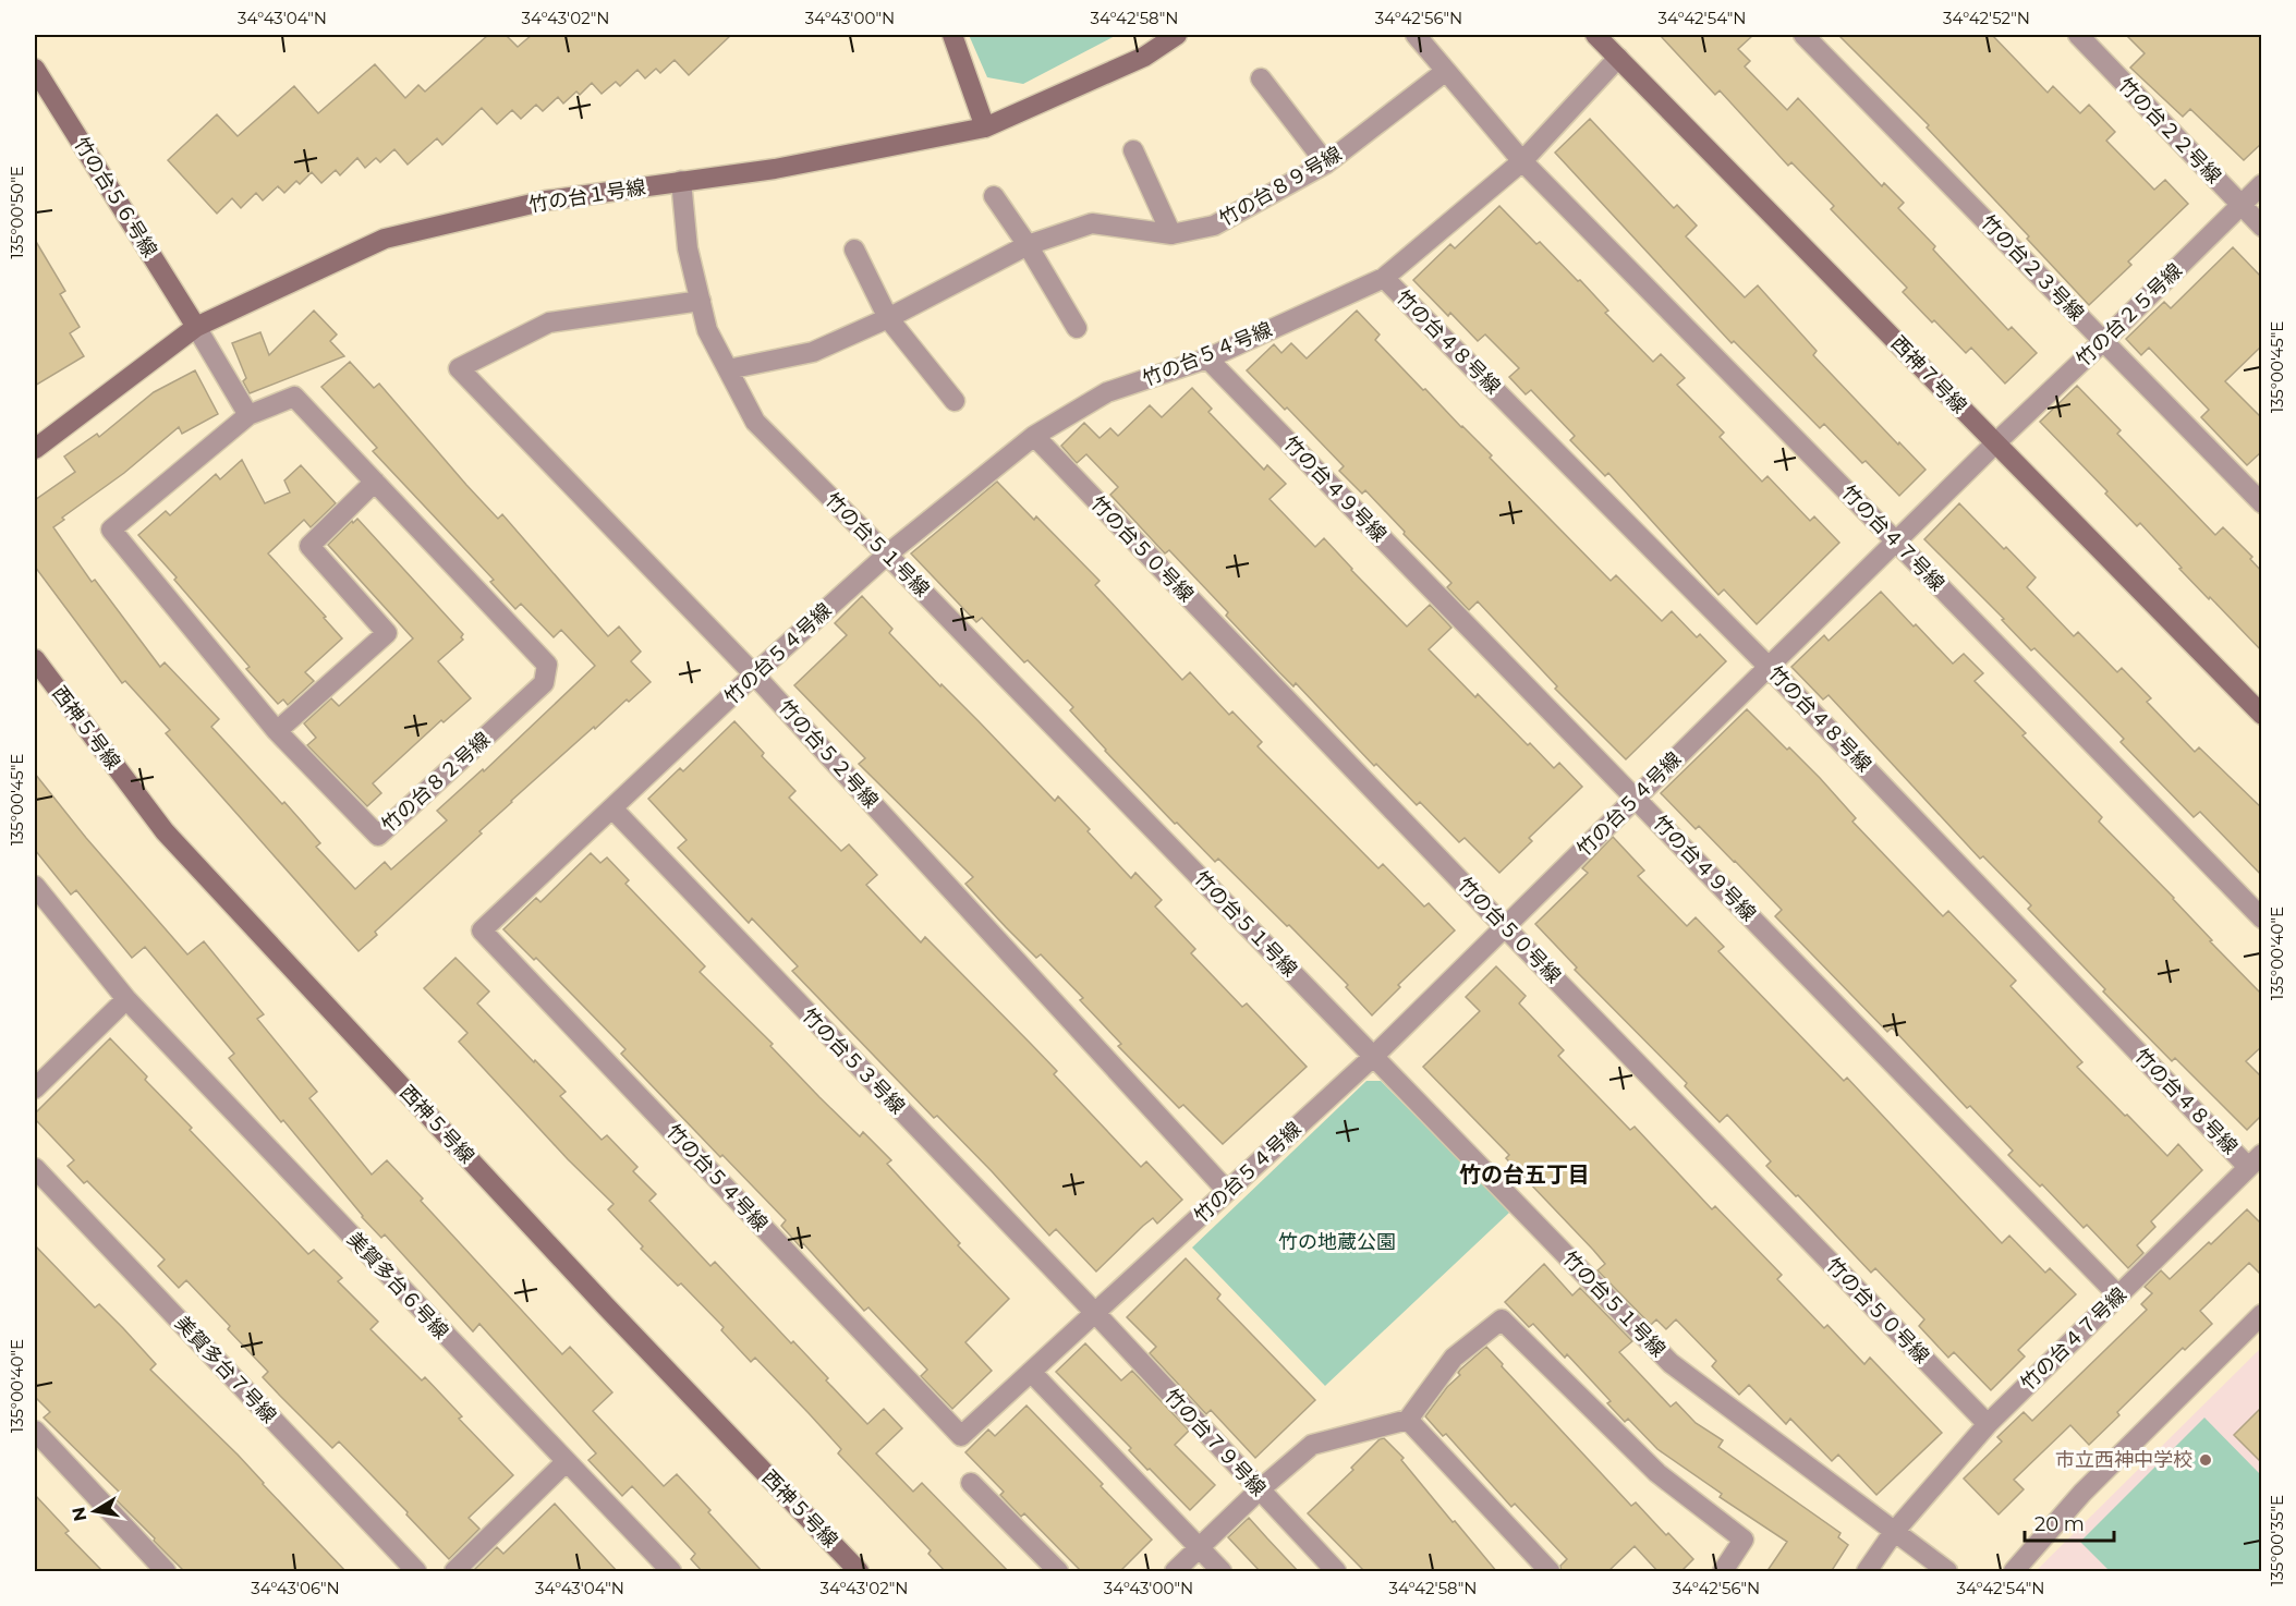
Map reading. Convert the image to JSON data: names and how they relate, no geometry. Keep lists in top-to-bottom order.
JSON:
{
  "streets": {
    "street": [
      "竹の台２２号線",
      "竹の台８９号線",
      "竹の台１号線",
      "竹の台５６号線",
      "竹の台２３号線",
      "竹の台２５号線",
      "竹の台４８号線",
      "竹の台５４号線",
      "西神７号線",
      "竹の台４９号線",
      "竹の台４７号線",
      "竹の台５１号線",
      "竹の台５０号線",
      "西神５号線",
      "竹の台５２号線",
      "竹の台８２号線",
      "竹の台５３号線",
      "美賀多台６号線",
      "美賀多台７号線",
      "竹の台７９号線"
    ]
  },
  "crossings": [
    ["竹の台２２号線", "竹の台２５号線"],
    ["竹の台８９号線", "竹の台５１号線"],
    ["竹の台１号線", "竹の台５６号線"],
    ["竹の台１号線", "竹の台５１号線"],
    ["竹の台２３号線", "竹の台２５号線"],
    ["竹の台２５号線", "竹の台５４号線"],
    ["竹の台２５号線", "西神７号線"],
    ["竹の台４８号線", "竹の台５４号線"],
    ["竹の台４８号線", "竹の台４７号線"],
    ["竹の台５４号線", "西神７号線"],
    ["竹の台５４号線", "竹の台４９号線"],
    ["竹の台５４号線", "竹の台４７号線"],
    ["竹の台５４号線", "竹の台５１号線"],
    ["竹の台５４号線", "竹の台５０号線"],
    ["竹の台５４号線", "竹の台５２号線"],
    ["竹の台５４号線", "竹の台５３号線"],
    ["竹の台５４号線", "竹の台７９号線"],
    ["竹の台４９号線", "竹の台４７号線"],
    ["竹の台４７号線", "竹の台５１号線"],
    ["竹の台４７号線", "竹の台５０号線"],
    ["竹の台５１号線", "竹の台５２号線"],
    ["竹の台５３号線", "竹の台７９号線"]
  ],
  "districts": ["竹の台五丁目"],
  "parks": ["竹の地蔵公園"],
  "places": ["市立西神中学校"],
  "scale_bar": "20 m",
  "north": "left",
  "coordinates": [
    "34°43'04\"N",
    "34°43'02\"N",
    "34°43'00\"N",
    "34°42'58\"N",
    "34°42'56\"N",
    "34°42'54\"N",
    "34°42'52\"N",
    "135°00'50\"E",
    "135°00'45\"E",
    "135°00'40\"E",
    "135°00'35\"E",
    "34°43'06\"N"
  ]
}
